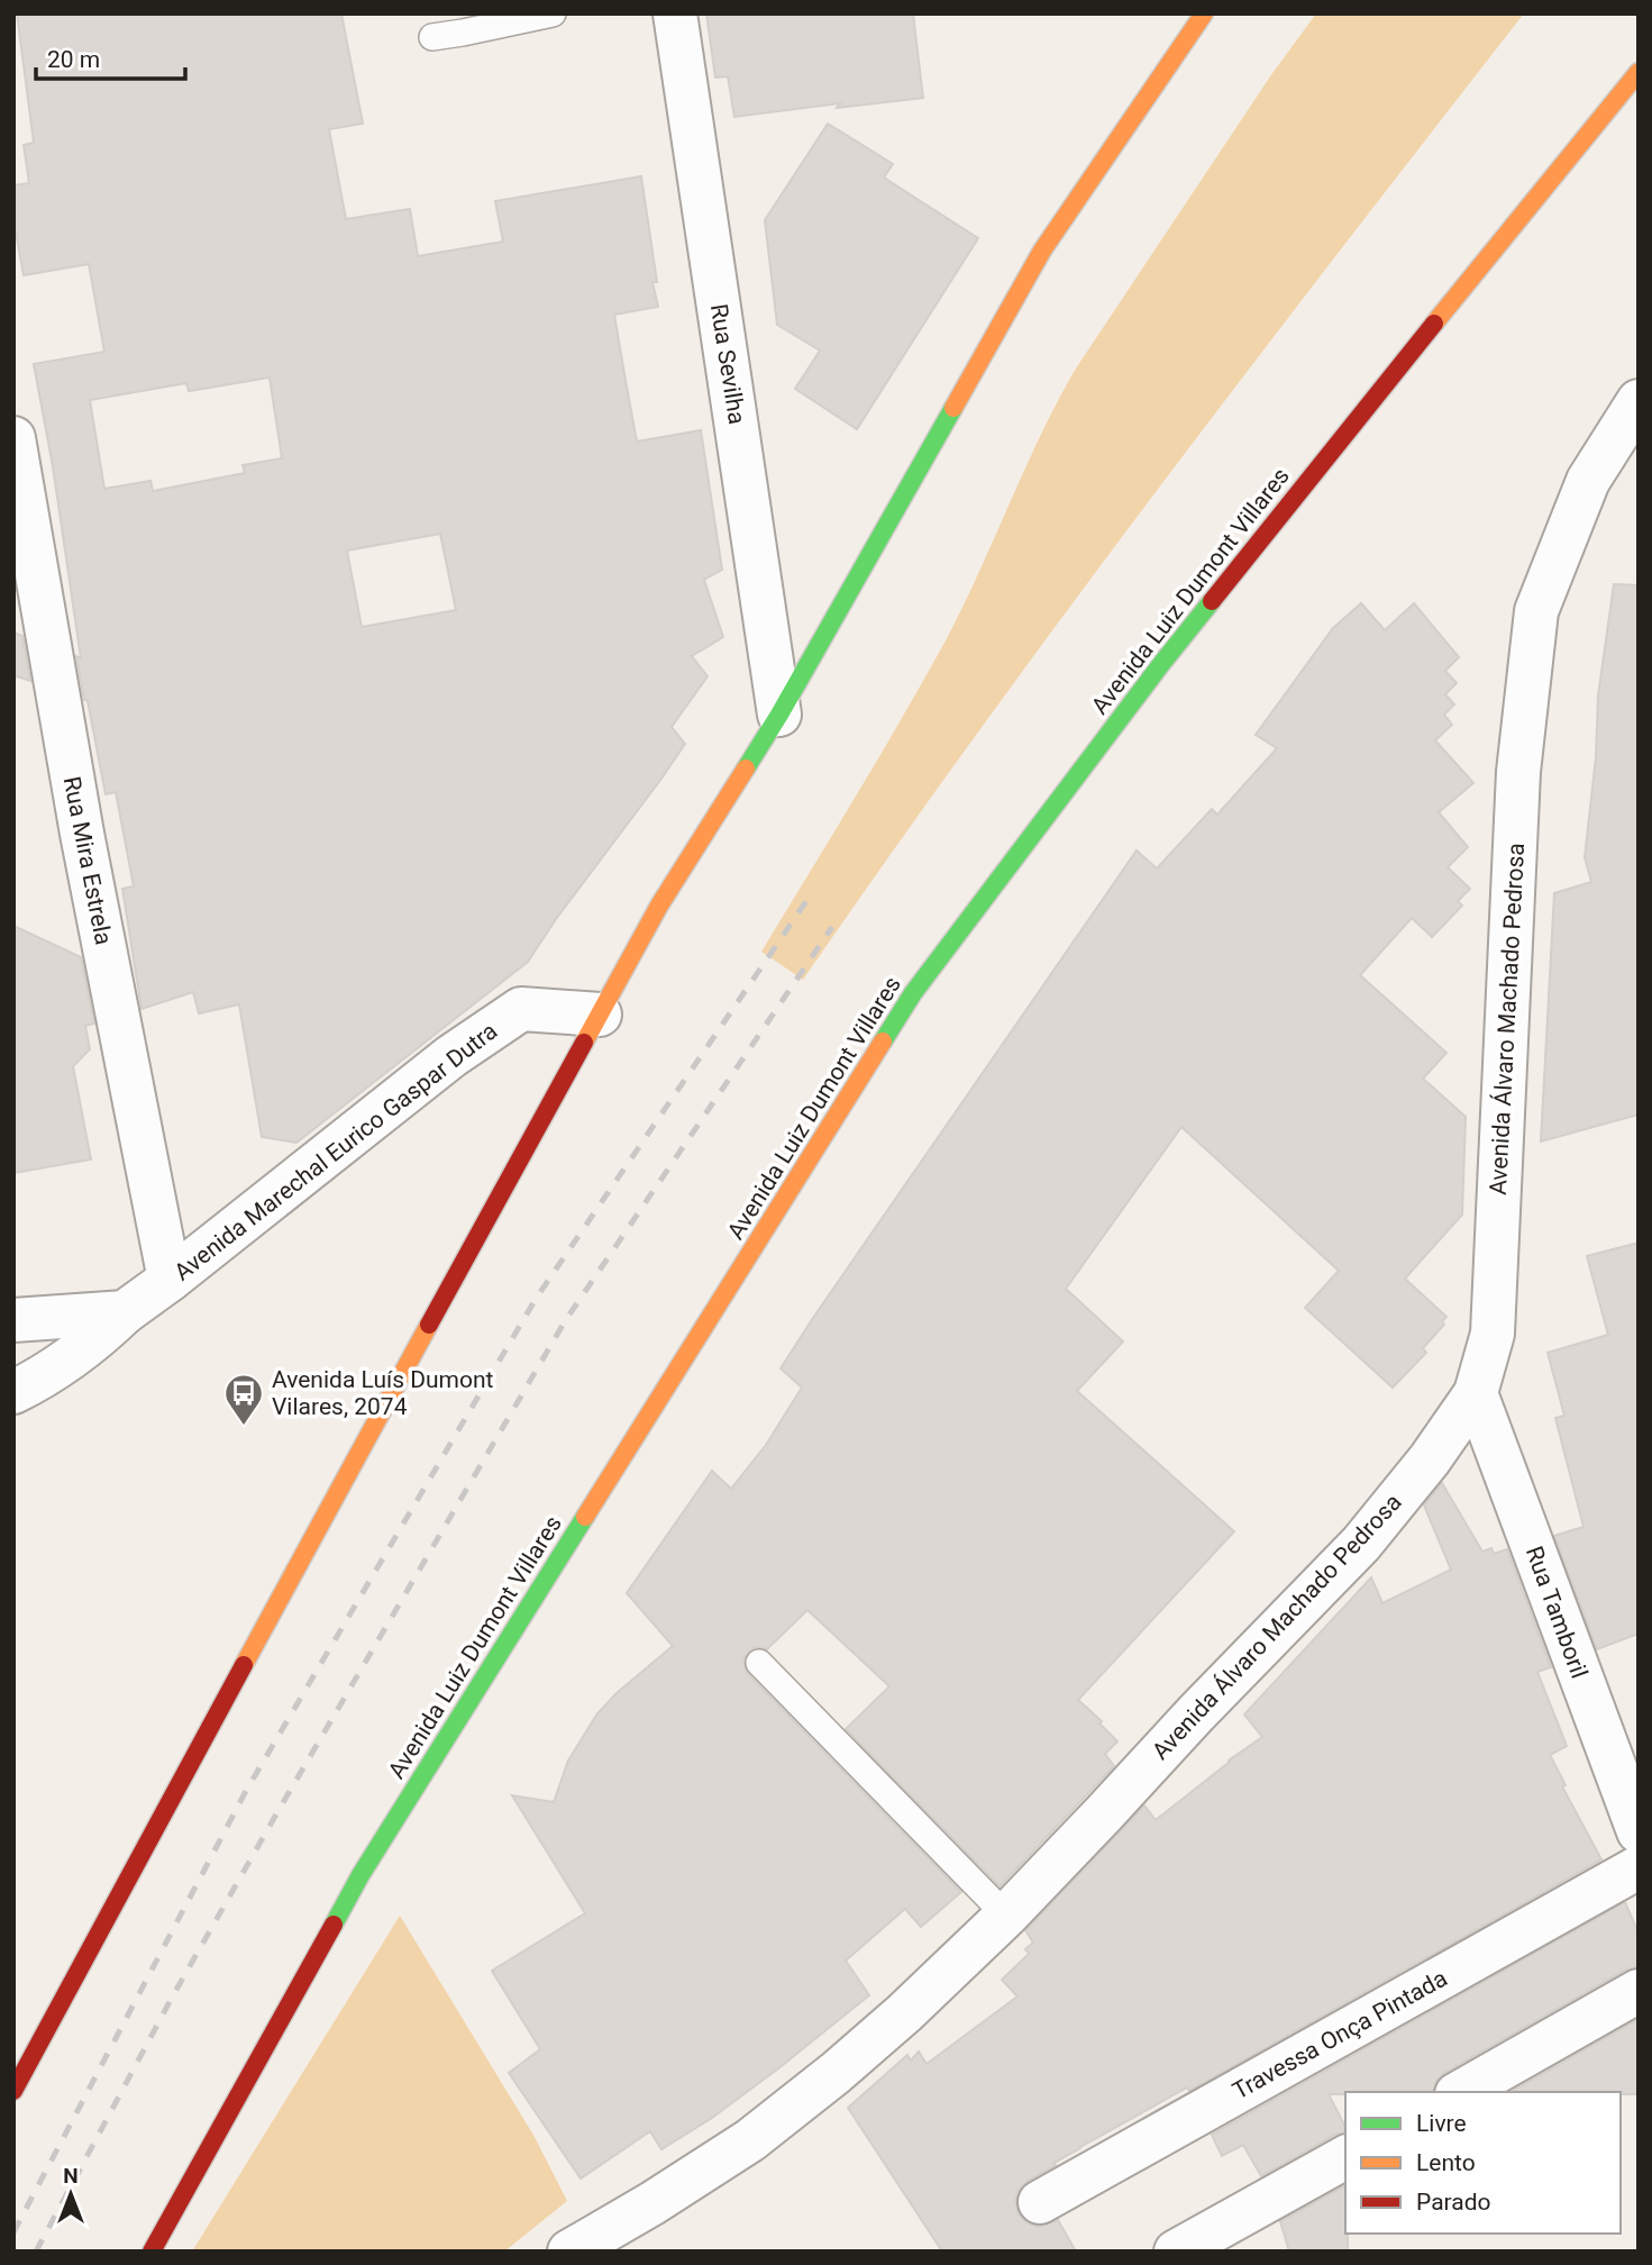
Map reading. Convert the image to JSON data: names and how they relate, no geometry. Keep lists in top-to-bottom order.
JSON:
{
  "streets": {
    "main road": ["Avenida Luiz Dumont Villares"],
    "street": [
      "Rua Sevilha",
      "Rua Mira Estrela",
      "Avenida Álvaro Machado Pedrosa",
      "Avenida Marechal Eurico Gaspar Dutra",
      "Rua Tamboril",
      "Travessa Onça Pintada"
    ]
  },
  "crossings": [
    ["Rua Mira Estrela", "Avenida Marechal Eurico Gaspar Dutra"],
    ["Avenida Álvaro Machado Pedrosa", "Rua Tamboril"]
  ],
  "places": {
    "bus stop": ["Avenida Luís Dumont Vilares, 2074"]
  },
  "legend": ["Livre", "Lento", "Parado"],
  "scale_bar": "20 m",
  "north": "top"
}
